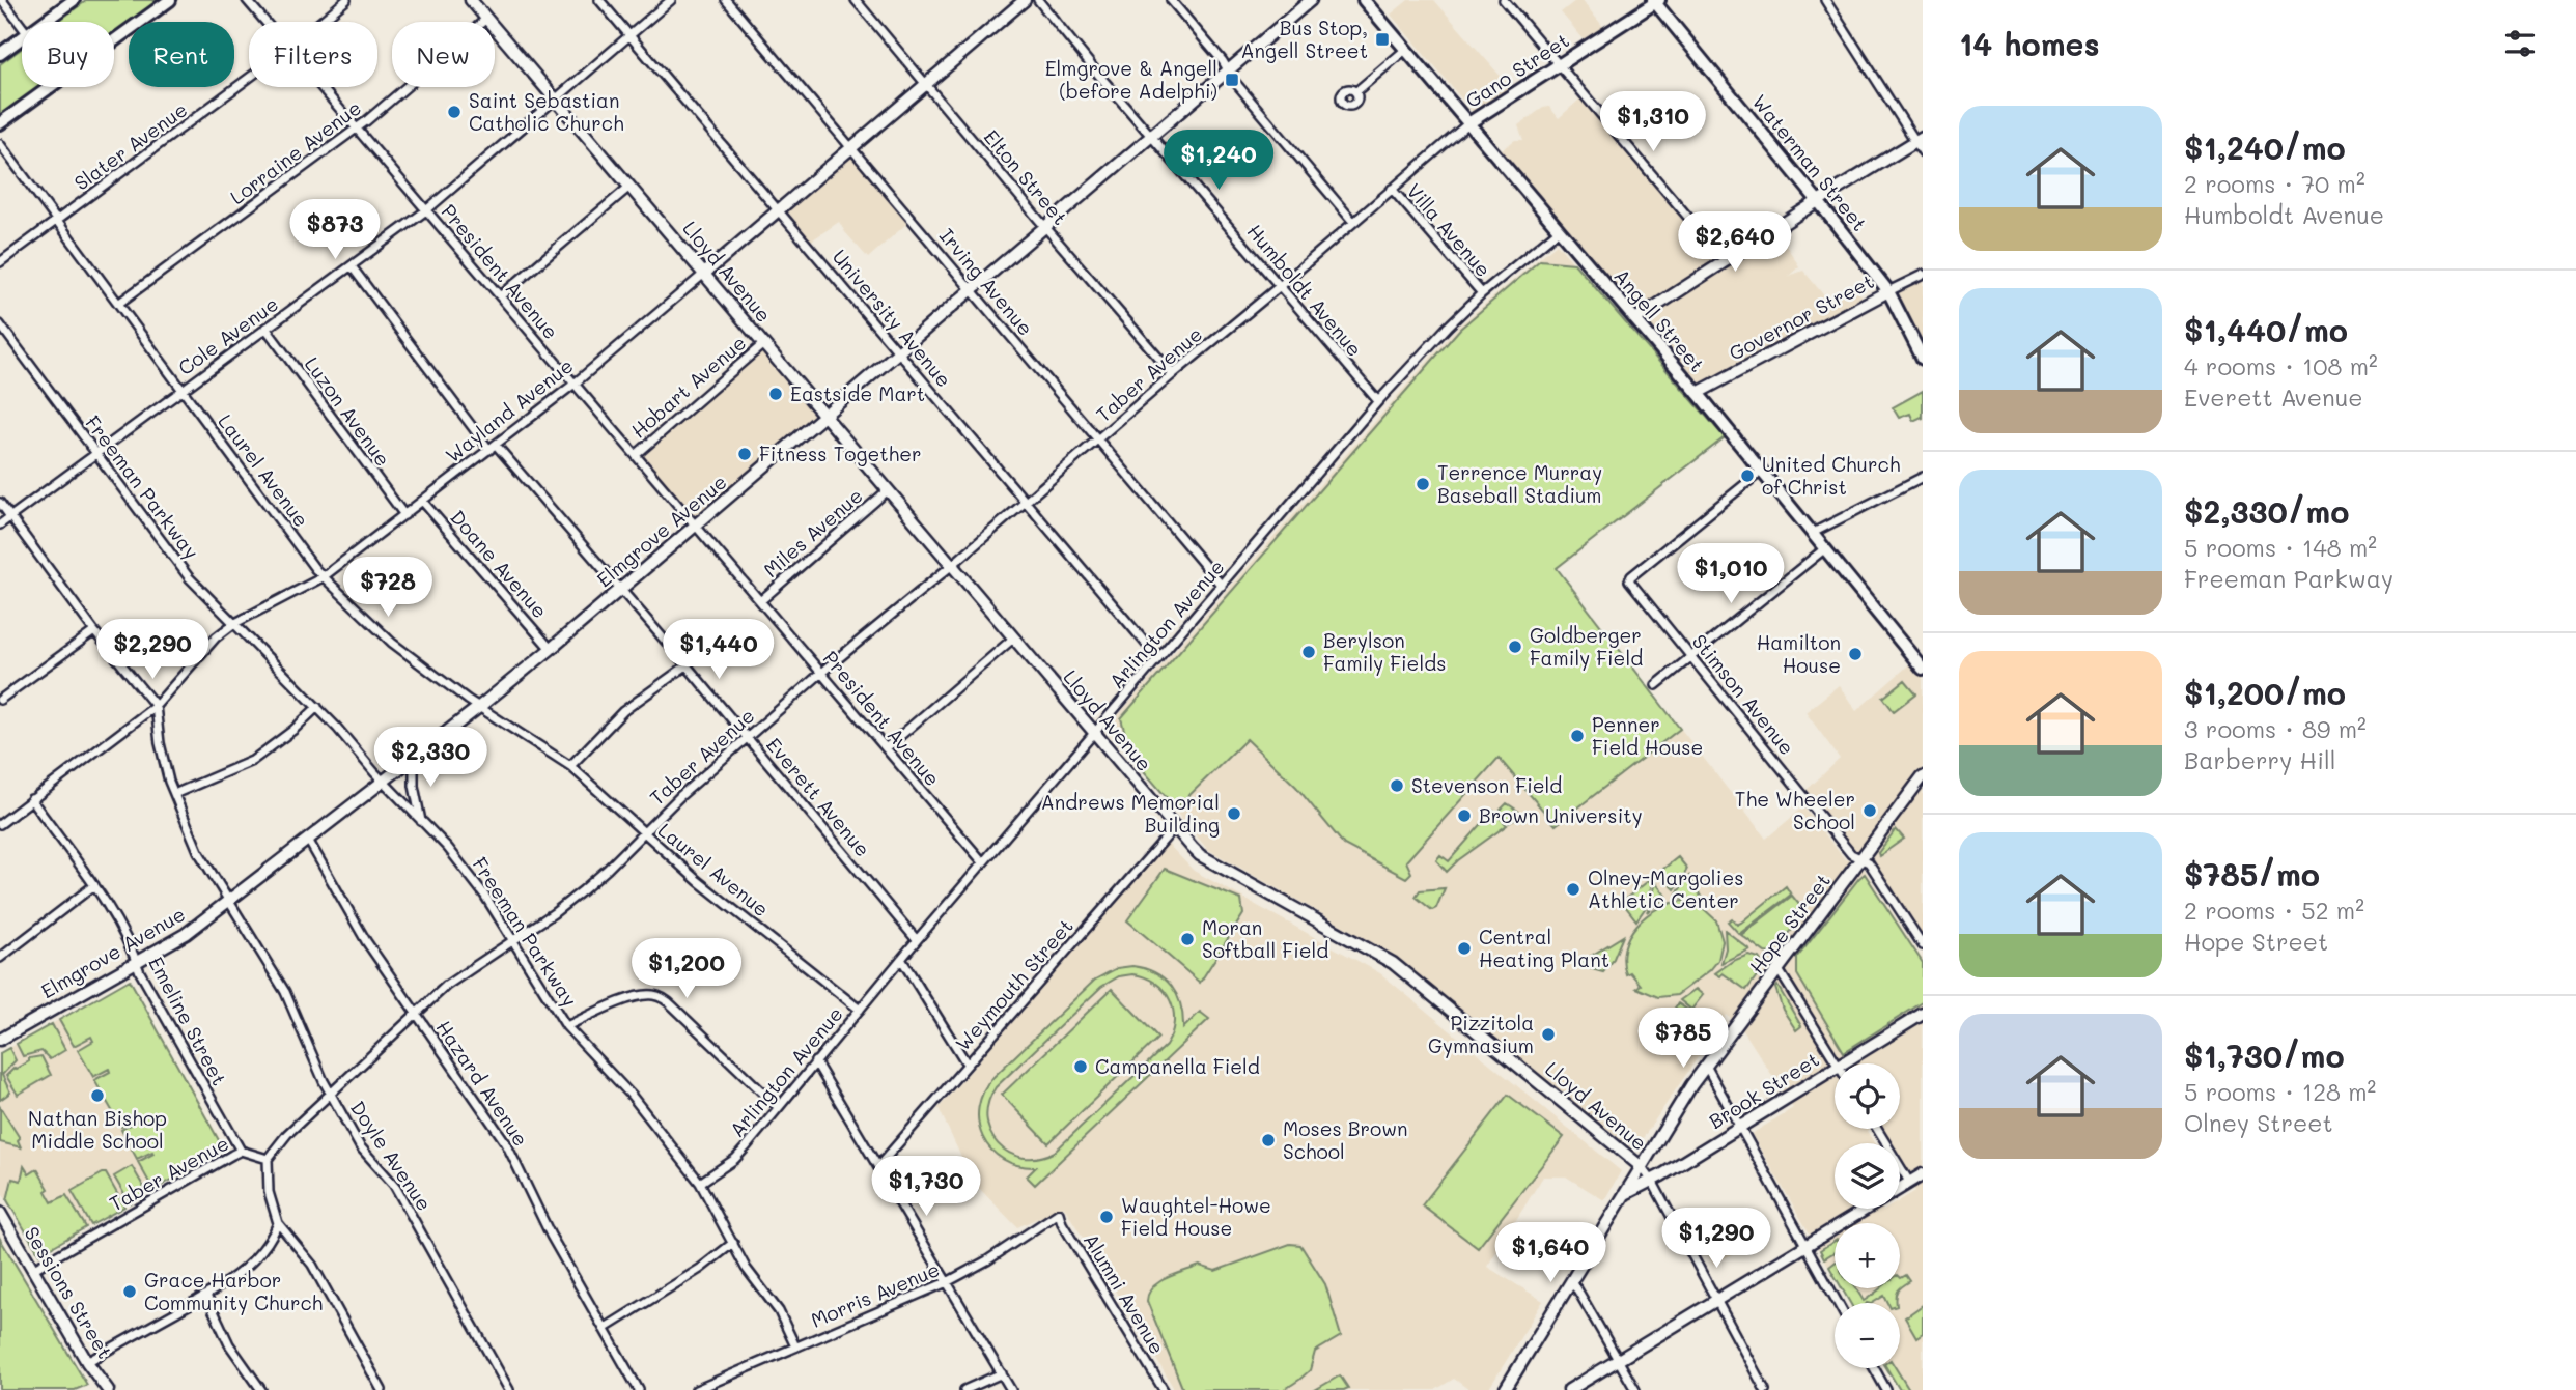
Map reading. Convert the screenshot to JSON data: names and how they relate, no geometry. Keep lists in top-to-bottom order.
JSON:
{
  "streets": {
    "main road": ["Gano Street", "Waterman Street", "Angell Street"],
    "street": [
      "Slater Avenue",
      "Lorraine Avenue",
      "Elton Street",
      "Villa Avenue",
      "President Avenue",
      "Lloyd Avenue",
      "Irving Avenue",
      "Humboldt Avenue",
      "Governor Street",
      "University Avenue",
      "Cole Avenue",
      "Taber Avenue",
      "Hobart Avenue",
      "Wayland Avenue",
      "Luzon Avenue",
      "Laurel Avenue",
      "Freeman Parkway",
      "Elmgrove Avenue",
      "Miles Avenue",
      "Doane Avenue",
      "Arlington Avenue",
      "Stimson Avenue",
      "Everett Avenue",
      "Hope Street",
      "Weymouth Street",
      "Emeline Street",
      "Hazard Avenue",
      "Brook Street",
      "Doyle Avenue",
      "Sessions Street",
      "Alumni Avenue",
      "Morris Avenue"
    ]
  },
  "crossings": [
    ["Gano Street", "Waterman Street"],
    ["Gano Street", "Angell Street"],
    ["Gano Street", "Taber Avenue"],
    ["Slater Avenue", "Laurel Avenue"],
    ["Lorraine Avenue", "President Avenue"],
    ["Lorraine Avenue", "Lloyd Avenue"],
    ["Lorraine Avenue", "Laurel Avenue"],
    ["Waterman Street", "Governor Street"],
    ["Elton Street", "Taber Avenue"],
    ["Elton Street", "Wayland Avenue"],
    ["Elton Street", "Elmgrove Avenue"],
    ["Villa Avenue", "Taber Avenue"],
    ["Villa Avenue", "Arlington Avenue"],
    ["President Avenue", "Cole Avenue"],
    ["President Avenue", "Taber Avenue"],
    ["President Avenue", "Hobart Avenue"],
    ["President Avenue", "Wayland Avenue"],
    ["President Avenue", "Elmgrove Avenue"],
    ["President Avenue", "Miles Avenue"],
    ["President Avenue", "Arlington Avenue"],
    ["Lloyd Avenue", "Cole Avenue"],
    ["Lloyd Avenue", "Taber Avenue"],
    ["Lloyd Avenue", "Hobart Avenue"],
    ["Lloyd Avenue", "Wayland Avenue"],
    ["Lloyd Avenue", "Elmgrove Avenue"],
    ["Lloyd Avenue", "Miles Avenue"],
    ["Lloyd Avenue", "Arlington Avenue"],
    ["Lloyd Avenue", "Hope Street"],
    ["Lloyd Avenue", "Weymouth Street"],
    ["Lloyd Avenue", "Brook Street"],
    ["Irving Avenue", "Taber Avenue"],
    ["Irving Avenue", "Wayland Avenue"],
    ["Irving Avenue", "Elmgrove Avenue"],
    ["Irving Avenue", "Arlington Avenue"],
    ["Humboldt Avenue", "Taber Avenue"],
    ["Humboldt Avenue", "Elmgrove Avenue"],
    ["Humboldt Avenue", "Arlington Avenue"],
    ["Governor Street", "Angell Street"],
    ["University Avenue", "Cole Avenue"],
    ["University Avenue", "Taber Avenue"],
    ["University Avenue", "Wayland Avenue"],
    ["University Avenue", "Elmgrove Avenue"],
    ["University Avenue", "Arlington Avenue"],
    ["Angell Street", "Taber Avenue"],
    ["Angell Street", "Arlington Avenue"],
    ["Angell Street", "Stimson Avenue"],
    ["Cole Avenue", "Luzon Avenue"],
    ["Cole Avenue", "Laurel Avenue"],
    ["Cole Avenue", "Freeman Parkway"],
    ["Cole Avenue", "Everett Avenue"],
    ["Taber Avenue", "Laurel Avenue"],
    ["Taber Avenue", "Freeman Parkway"],
    ["Taber Avenue", "Everett Avenue"],
    ["Taber Avenue", "Emeline Street"],
    ["Taber Avenue", "Hazard Avenue"],
    ["Taber Avenue", "Doyle Avenue"],
    ["Taber Avenue", "Sessions Street"],
    ["Wayland Avenue", "Luzon Avenue"],
    ["Wayland Avenue", "Laurel Avenue"],
    ["Wayland Avenue", "Freeman Parkway"],
    ["Wayland Avenue", "Doane Avenue"],
    ["Wayland Avenue", "Everett Avenue"],
    ["Wayland Avenue", "Emeline Street"],
    ["Wayland Avenue", "Doyle Avenue"],
    ["Laurel Avenue", "Elmgrove Avenue"],
    ["Laurel Avenue", "Arlington Avenue"],
    ["Freeman Parkway", "Elmgrove Avenue"],
    ["Freeman Parkway", "Arlington Avenue"],
    ["Freeman Parkway", "Morris Avenue"],
    ["Elmgrove Avenue", "Doane Avenue"],
    ["Elmgrove Avenue", "Everett Avenue"],
    ["Elmgrove Avenue", "Emeline Street"],
    ["Elmgrove Avenue", "Hazard Avenue"],
    ["Elmgrove Avenue", "Doyle Avenue"],
    ["Arlington Avenue", "Everett Avenue"],
    ["Stimson Avenue", "Hope Street"],
    ["Hope Street", "Brook Street"],
    ["Alumni Avenue", "Morris Avenue"]
  ],
  "places": {
    "transit": ["Bus Stop, Angell Street", "Elmgrove & Angell (before Adelphi)"],
    "other": [
      "Saint Sebastian Catholic Church",
      "Eastside Mart",
      "Fitness Together",
      "United Church of Christ",
      "Terrence Murray Baseball Stadium",
      "Goldberger Family Field",
      "Berylson Family Fields",
      "Hamilton House",
      "Penner Field House",
      "Stevenson Field",
      "The Wheeler School",
      "Andrews Memorial Building",
      "Brown University",
      "Olney-Margolies Athletic Center",
      "Moran Softball Field",
      "Central Heating Plant",
      "Pizzitola Gymnasium",
      "Campanella Field",
      "Nathan Bishop Middle School",
      "Moses Brown School",
      "Waughtel-Howe Field House",
      "Grace Harbor Community Church"
    ]
  },
  "page": {
    "heading": "14 homes",
    "chip": [
      "Buy",
      "Rent",
      "Filters",
      "New"
    ],
    "list": [
      {
        "name": "$1,240/mo",
        "note": "2 rooms · 70 m² · Humboldt Avenue"
      },
      {
        "name": "$1,440/mo",
        "note": "4 rooms · 108 m² · Everett Avenue"
      },
      {
        "name": "$2,330/mo",
        "note": "5 rooms · 148 m² · Freeman Parkway"
      },
      {
        "name": "$1,200/mo",
        "note": "3 rooms · 89 m² · Barberry Hill"
      },
      {
        "name": "$785/mo",
        "note": "2 rooms · 52 m² · Hope Street"
      },
      {
        "name": "$1,730/mo",
        "note": "5 rooms · 128 m² · Olney Street"
      }
    ],
    "price": [
      "$1,310",
      "$1,240",
      "$873",
      "$2,640",
      "$1,010",
      "$728",
      "$2,290",
      "$1,440",
      "$2,330",
      "$1,200",
      "$785",
      "$1,730",
      "$1,290",
      "$1,640"
    ],
    "map_buttons": ["+", "−"]
  }
}
